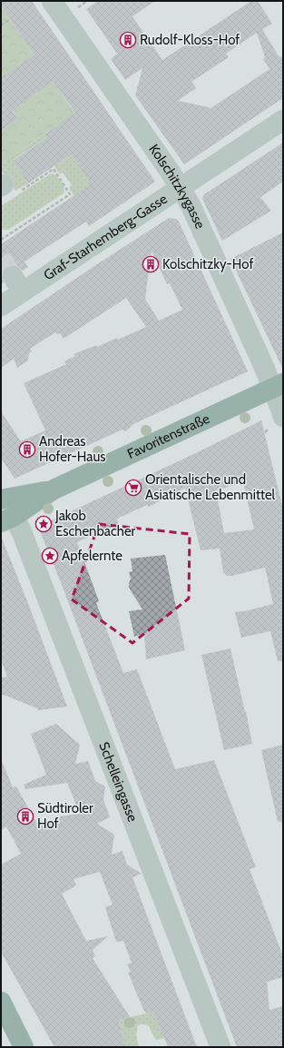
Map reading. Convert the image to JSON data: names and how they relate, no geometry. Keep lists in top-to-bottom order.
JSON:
{
  "streets": {
    "main road": ["Favoritenstraße"],
    "street": ["Kolschitzkygasse", "Graf-Starhemberg-Gasse", "Schelleingasse"]
  },
  "crossings": [
    ["Kolschitzkygasse", "Graf-Starhemberg-Gasse"],
    ["Kolschitzkygasse", "Favoritenstraße"],
    ["Favoritenstraße", "Schelleingasse"]
  ],
  "places": {
    "building": [
      "Rudolf-Kloss-Hof",
      "Kolschitzky-Hof",
      "Andreas Hofer-Haus",
      "Südtiroler Hof"
    ],
    "supermarket": ["Orientalische und Asiatische Lebenmittel"],
    "place": ["Jakob Eschenbacher", "Apfelernte"]
  }
}
